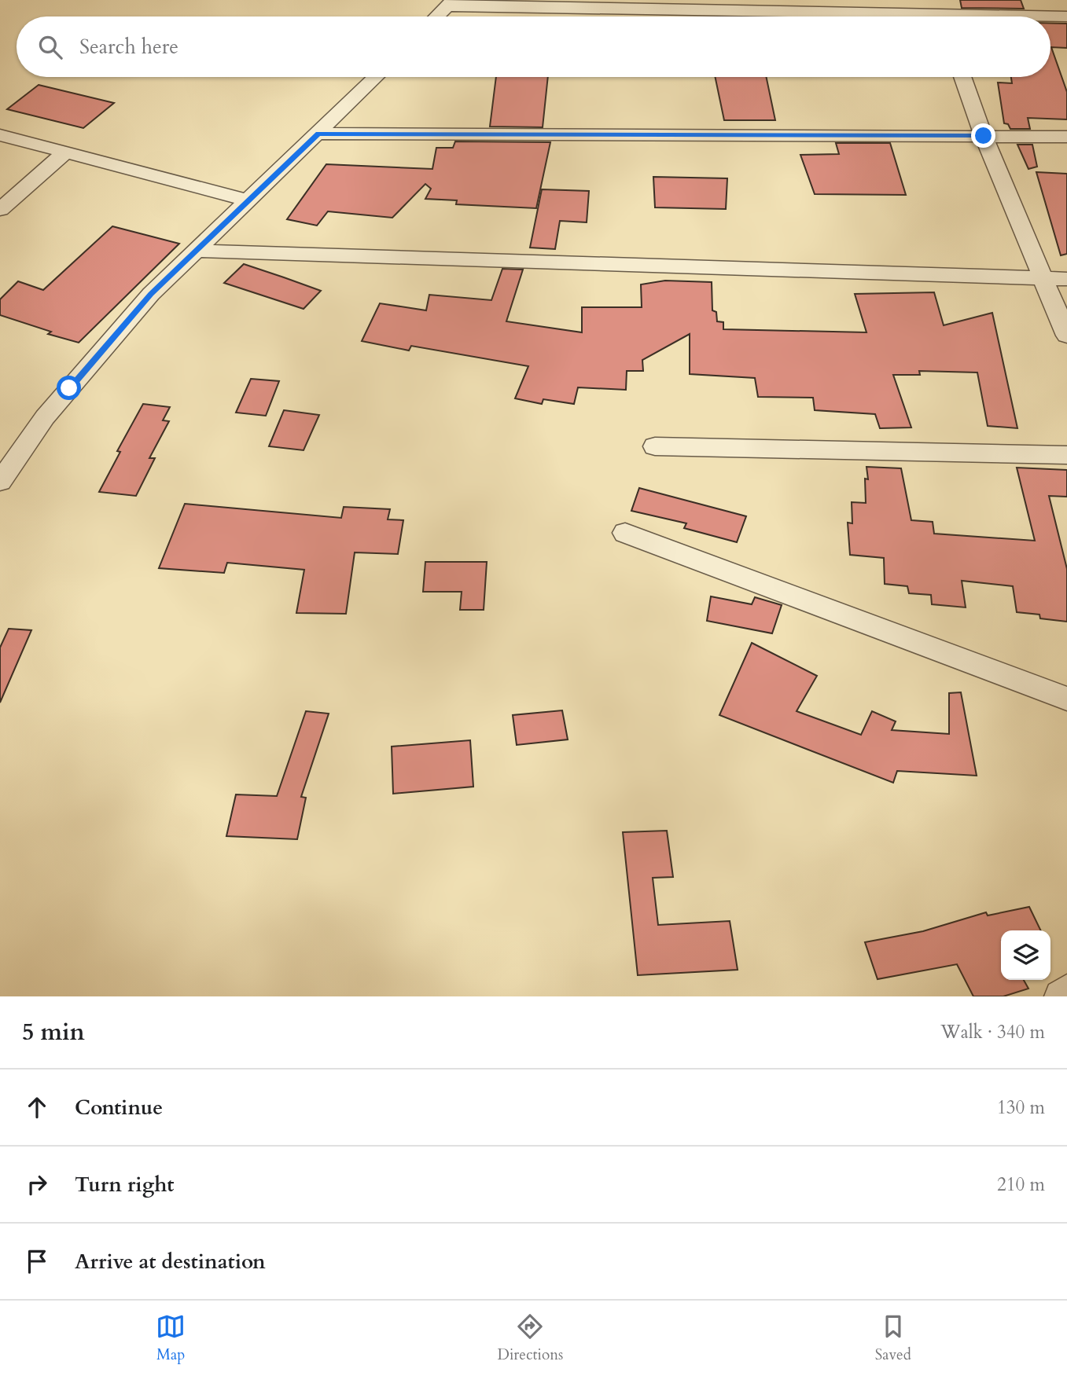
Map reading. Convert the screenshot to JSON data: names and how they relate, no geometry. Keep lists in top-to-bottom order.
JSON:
{
  "page": {
    "search": "Search here",
    "heading": ["5 min", "Walk · 340 m"],
    "list": [
      ["Continue", "130 m"],
      ["Turn right", "210 m"],
      "Arrive at destination"
    ],
    "nav": ["Map", "Directions", "Saved"]
  }
}
